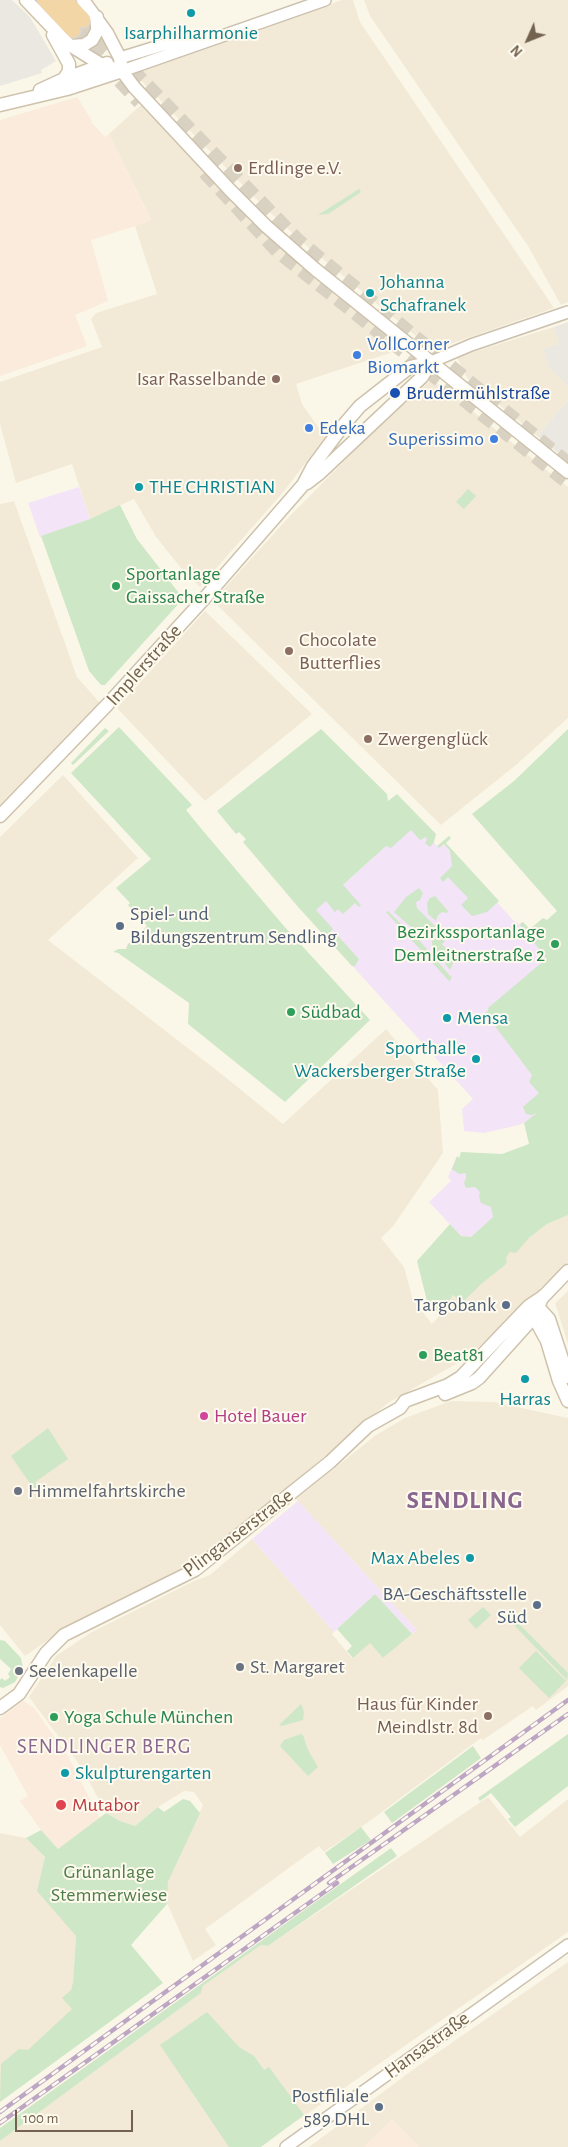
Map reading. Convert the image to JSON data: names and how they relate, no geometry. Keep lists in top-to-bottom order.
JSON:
{
  "streets": {
    "main road": ["Implerstraße", "Plinganserstraße"],
    "street": ["Hansastraße"]
  },
  "districts": ["SENDLING", "SENDLINGER BERG"],
  "parks": ["Grünanlage Stemmerwiese"],
  "places": [
    "Isarphilharmonie",
    "Erdlinge e.V.",
    "Johanna Schafranek",
    "VollCorner Biomarkt",
    "Isar Rasselbande",
    "Brudermühlstraße",
    "Edeka",
    "Superissimo",
    "THE CHRISTIAN",
    "Sportanlage Gaissacher Straße",
    "Chocolate Butterflies",
    "Zwergenglück",
    "Spiel- und Bildungszentrum Sendling",
    "Bezirkssportanlage Demleitnerstraße 2",
    "Südbad",
    "Mensa",
    "Sporthalle Wackersberger Straße",
    "Targobank",
    "Beat81",
    "Harras",
    "Hotel Bauer",
    "Himmelfahrtskirche",
    "Max Abeles",
    "BA-Geschäftsstelle Süd",
    "St. Margaret",
    "Seelenkapelle",
    "Haus für Kinder Meindlstr. 8d",
    "Yoga Schule München",
    "Skulpturengarten",
    "Mutabor",
    "Postfiliale 589 DHL"
  ],
  "scale_bar": "100 m",
  "north": "bottom left"
}
